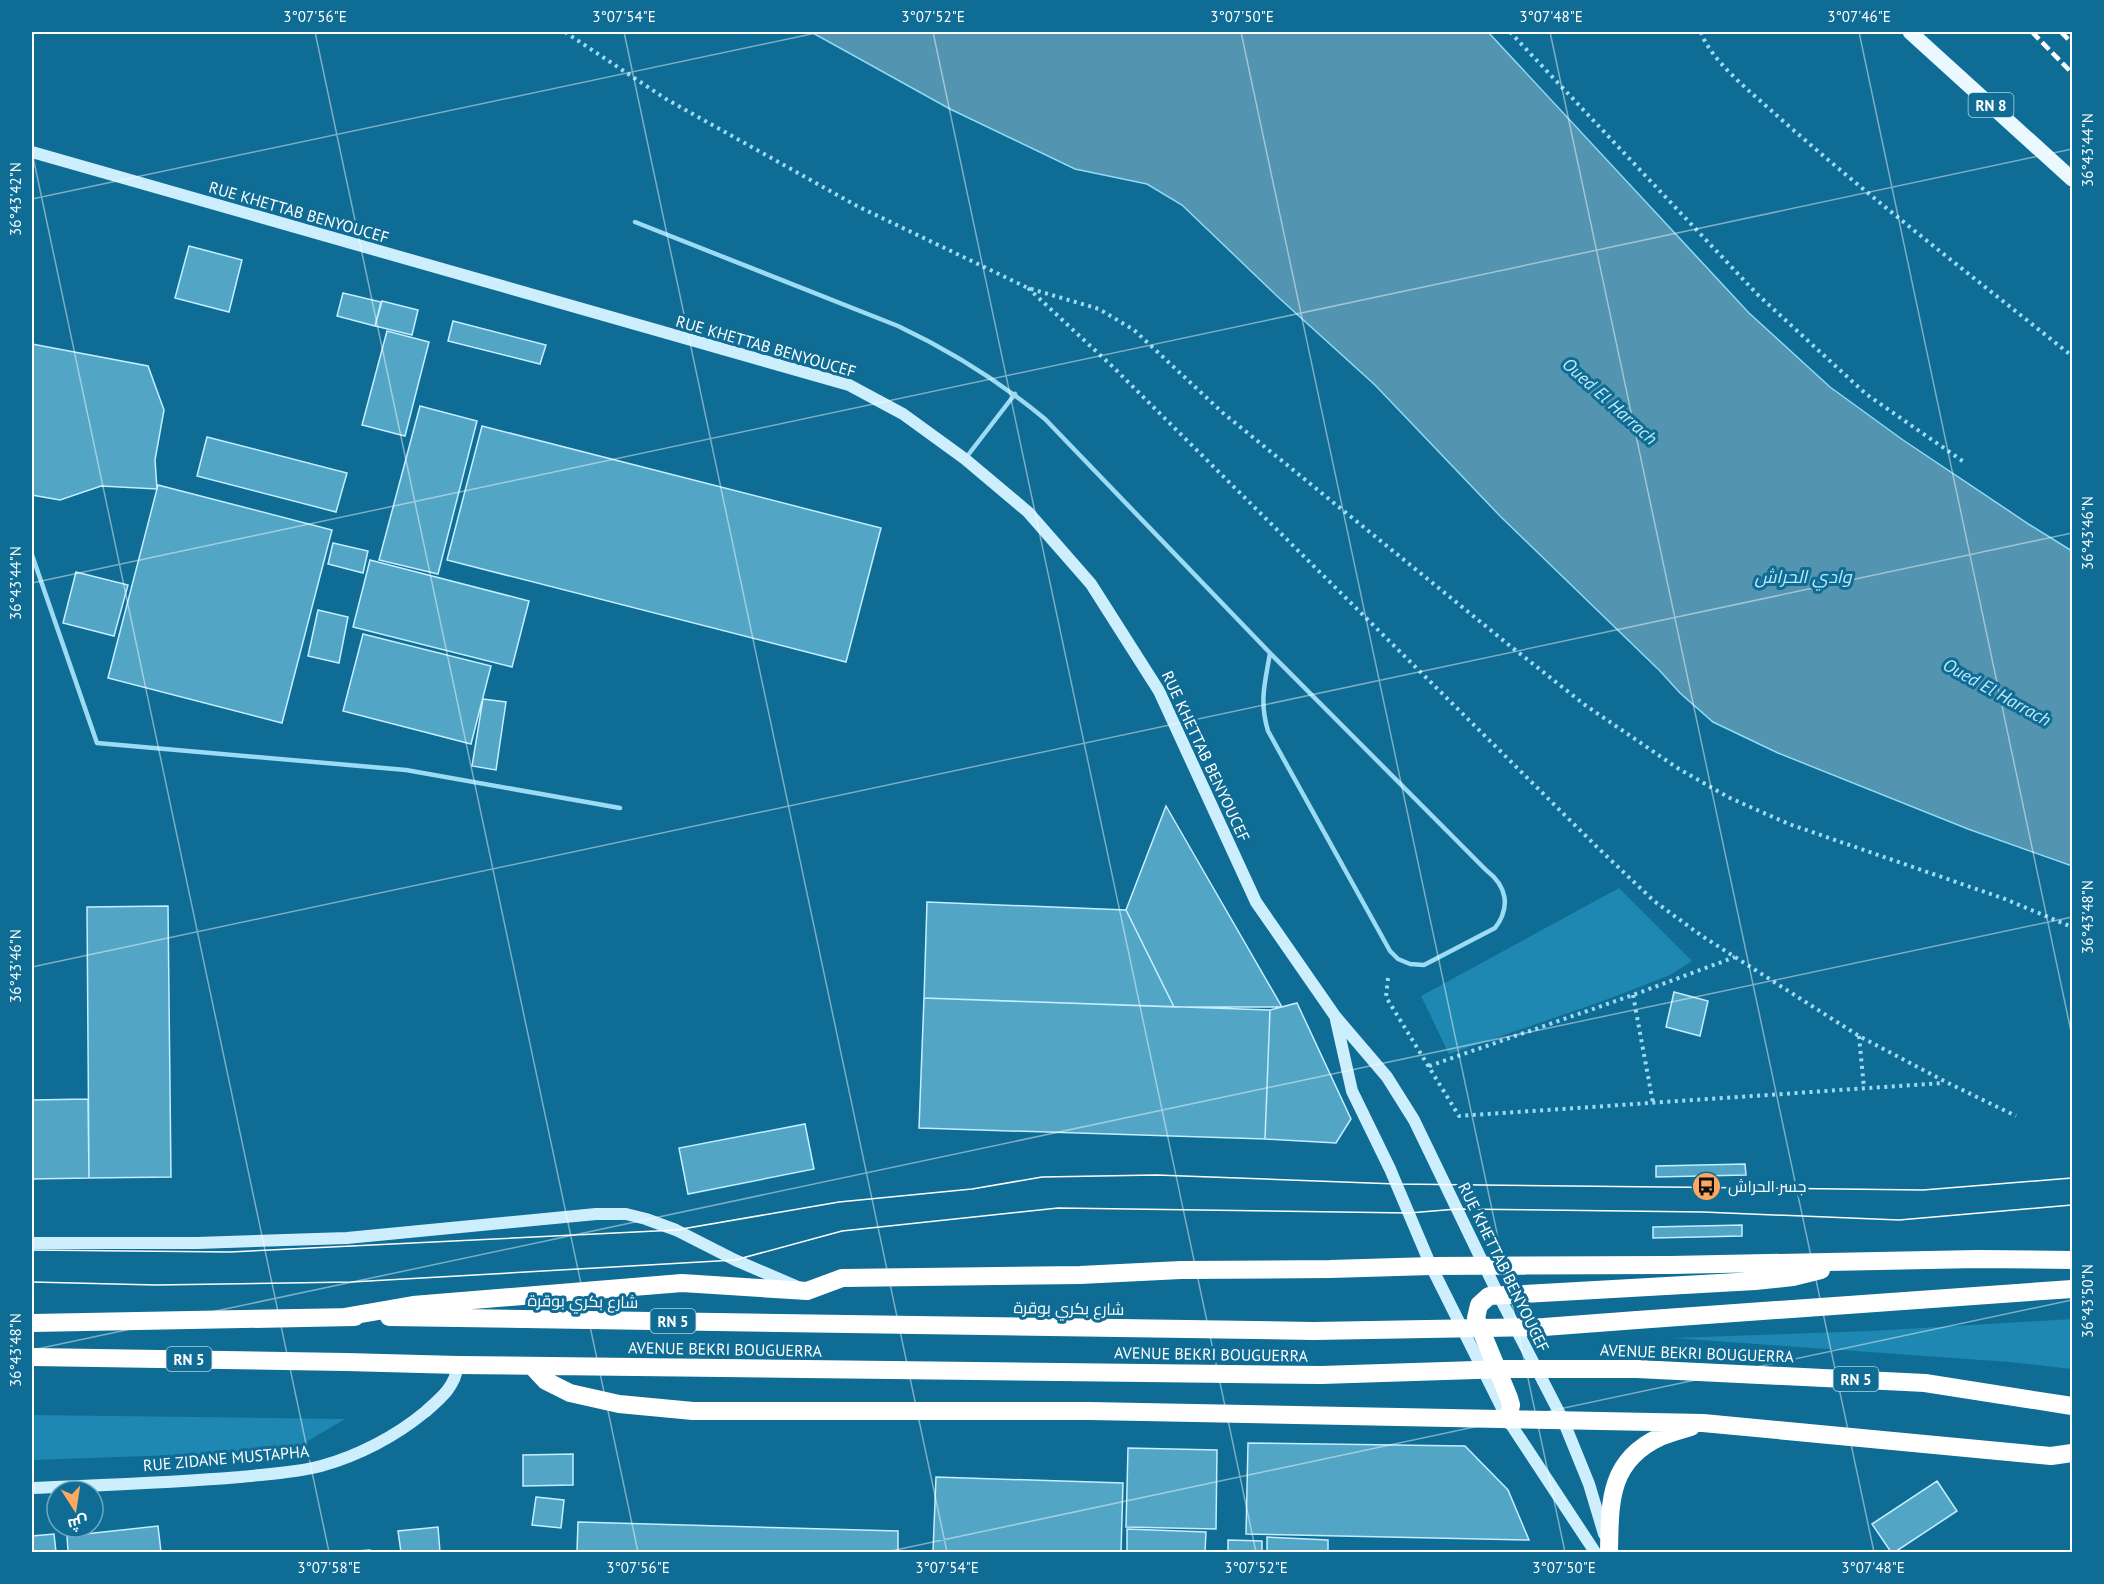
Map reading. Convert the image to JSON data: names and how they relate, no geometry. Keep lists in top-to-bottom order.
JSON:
{
  "streets": {
    "highway": ["شارع بكري بوقرة", "RN 5", "AVENUE BEKRI BOUGUERRA"],
    "main road": ["RN 8", "RUE KHETTAB BENYOUCEF", "RUE ZIDANE MUSTAPHA"]
  },
  "crossings": [
    ["شارع بكري بوقرة", "AVENUE BEKRI BOUGUERRA"],
    ["AVENUE BEKRI BOUGUERRA", "RUE ZIDANE MUSTAPHA"]
  ],
  "water": ["Oued El Harrach", "وادي الحراش"],
  "places": {
    "bus stop": ["جسر الحراش"]
  },
  "north": "bottom",
  "coordinates": [
    "3°07'56\"E",
    "3°07'54\"E",
    "3°07'52\"E",
    "3°07'50\"E",
    "3°07'48\"E",
    "3°07'46\"E",
    "36°43'44\"N",
    "36°43'42\"N",
    "36°43'46\"N",
    "36°43'48\"N",
    "36°43'50\"N",
    "3°07'58\"E"
  ]
}
